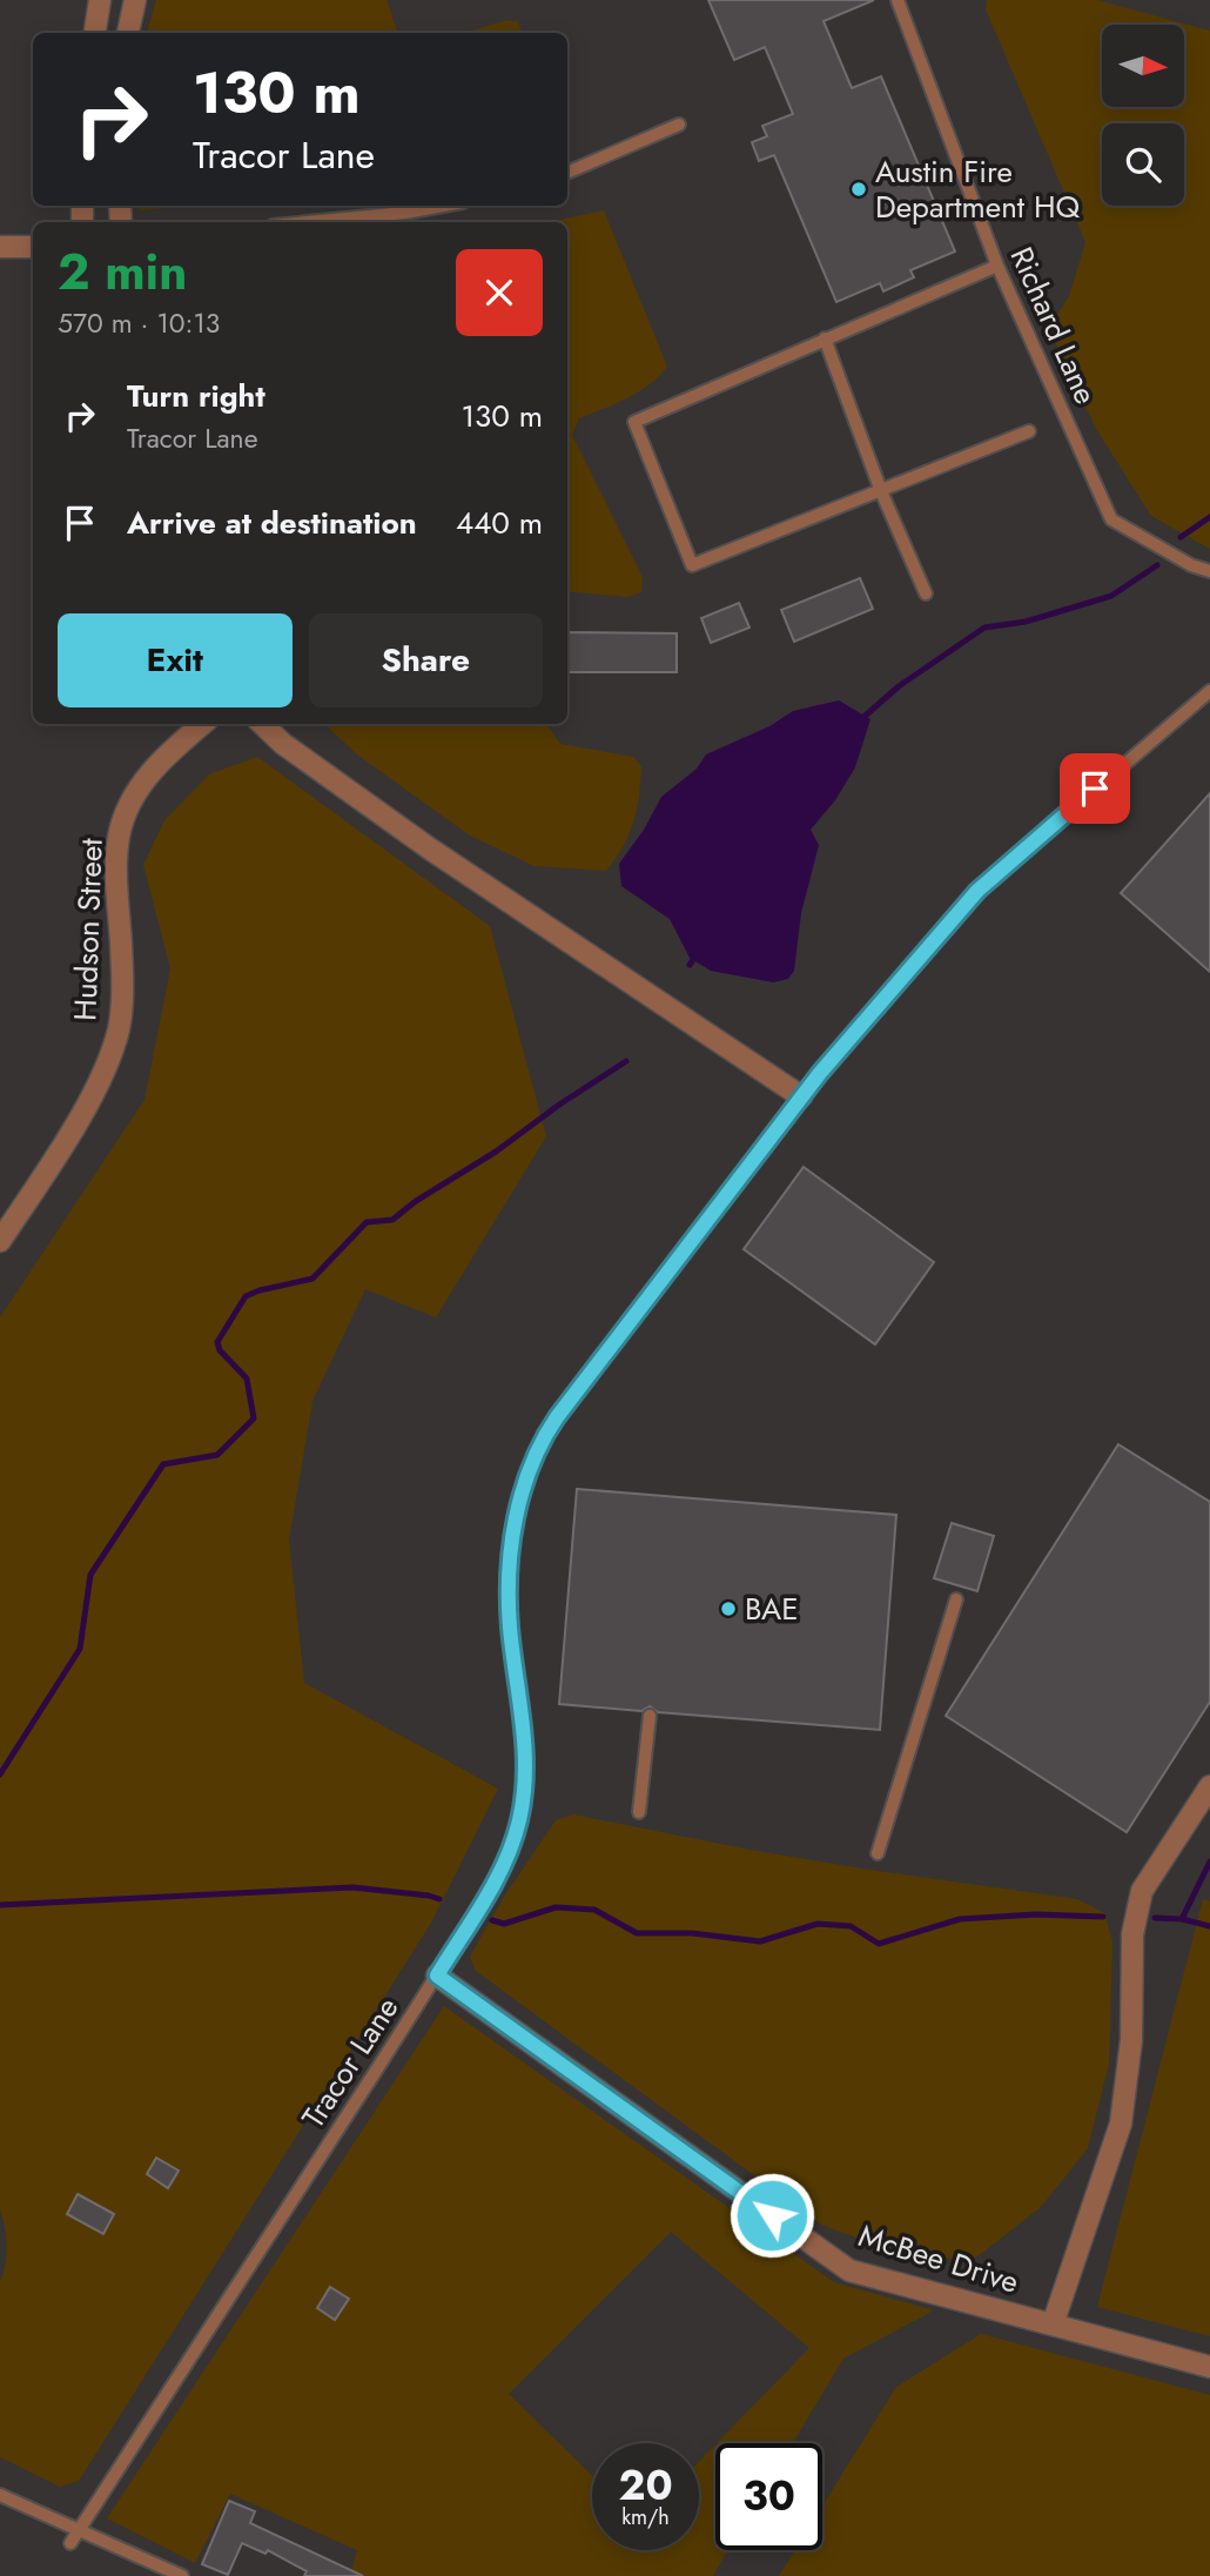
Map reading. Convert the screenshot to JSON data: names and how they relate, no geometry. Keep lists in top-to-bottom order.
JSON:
{
  "streets": {
    "street": ["Hudson Street", "McBee Drive"],
    "lane": ["Richard Lane", "Tracor Lane"]
  },
  "crossings": [
    ["Tracor Lane", "McBee Drive"]
  ],
  "places": ["Austin Fire Department HQ", "BAE"],
  "north": "right",
  "page": {
    "turn": ["130 m", "Tracor Lane"],
    "heading": ["2 min", "570 m · 10:13"],
    "list": [
      {
        "name": "Turn right",
        "note": "Tracor Lane",
        "value": "130 m"
      },
      {
        "name": "Arrive at destination",
        "value": "440 m"
      }
    ],
    "buttons": ["Exit", "Share"],
    "speed": "20 km/h",
    "limit": "30"
  }
}
